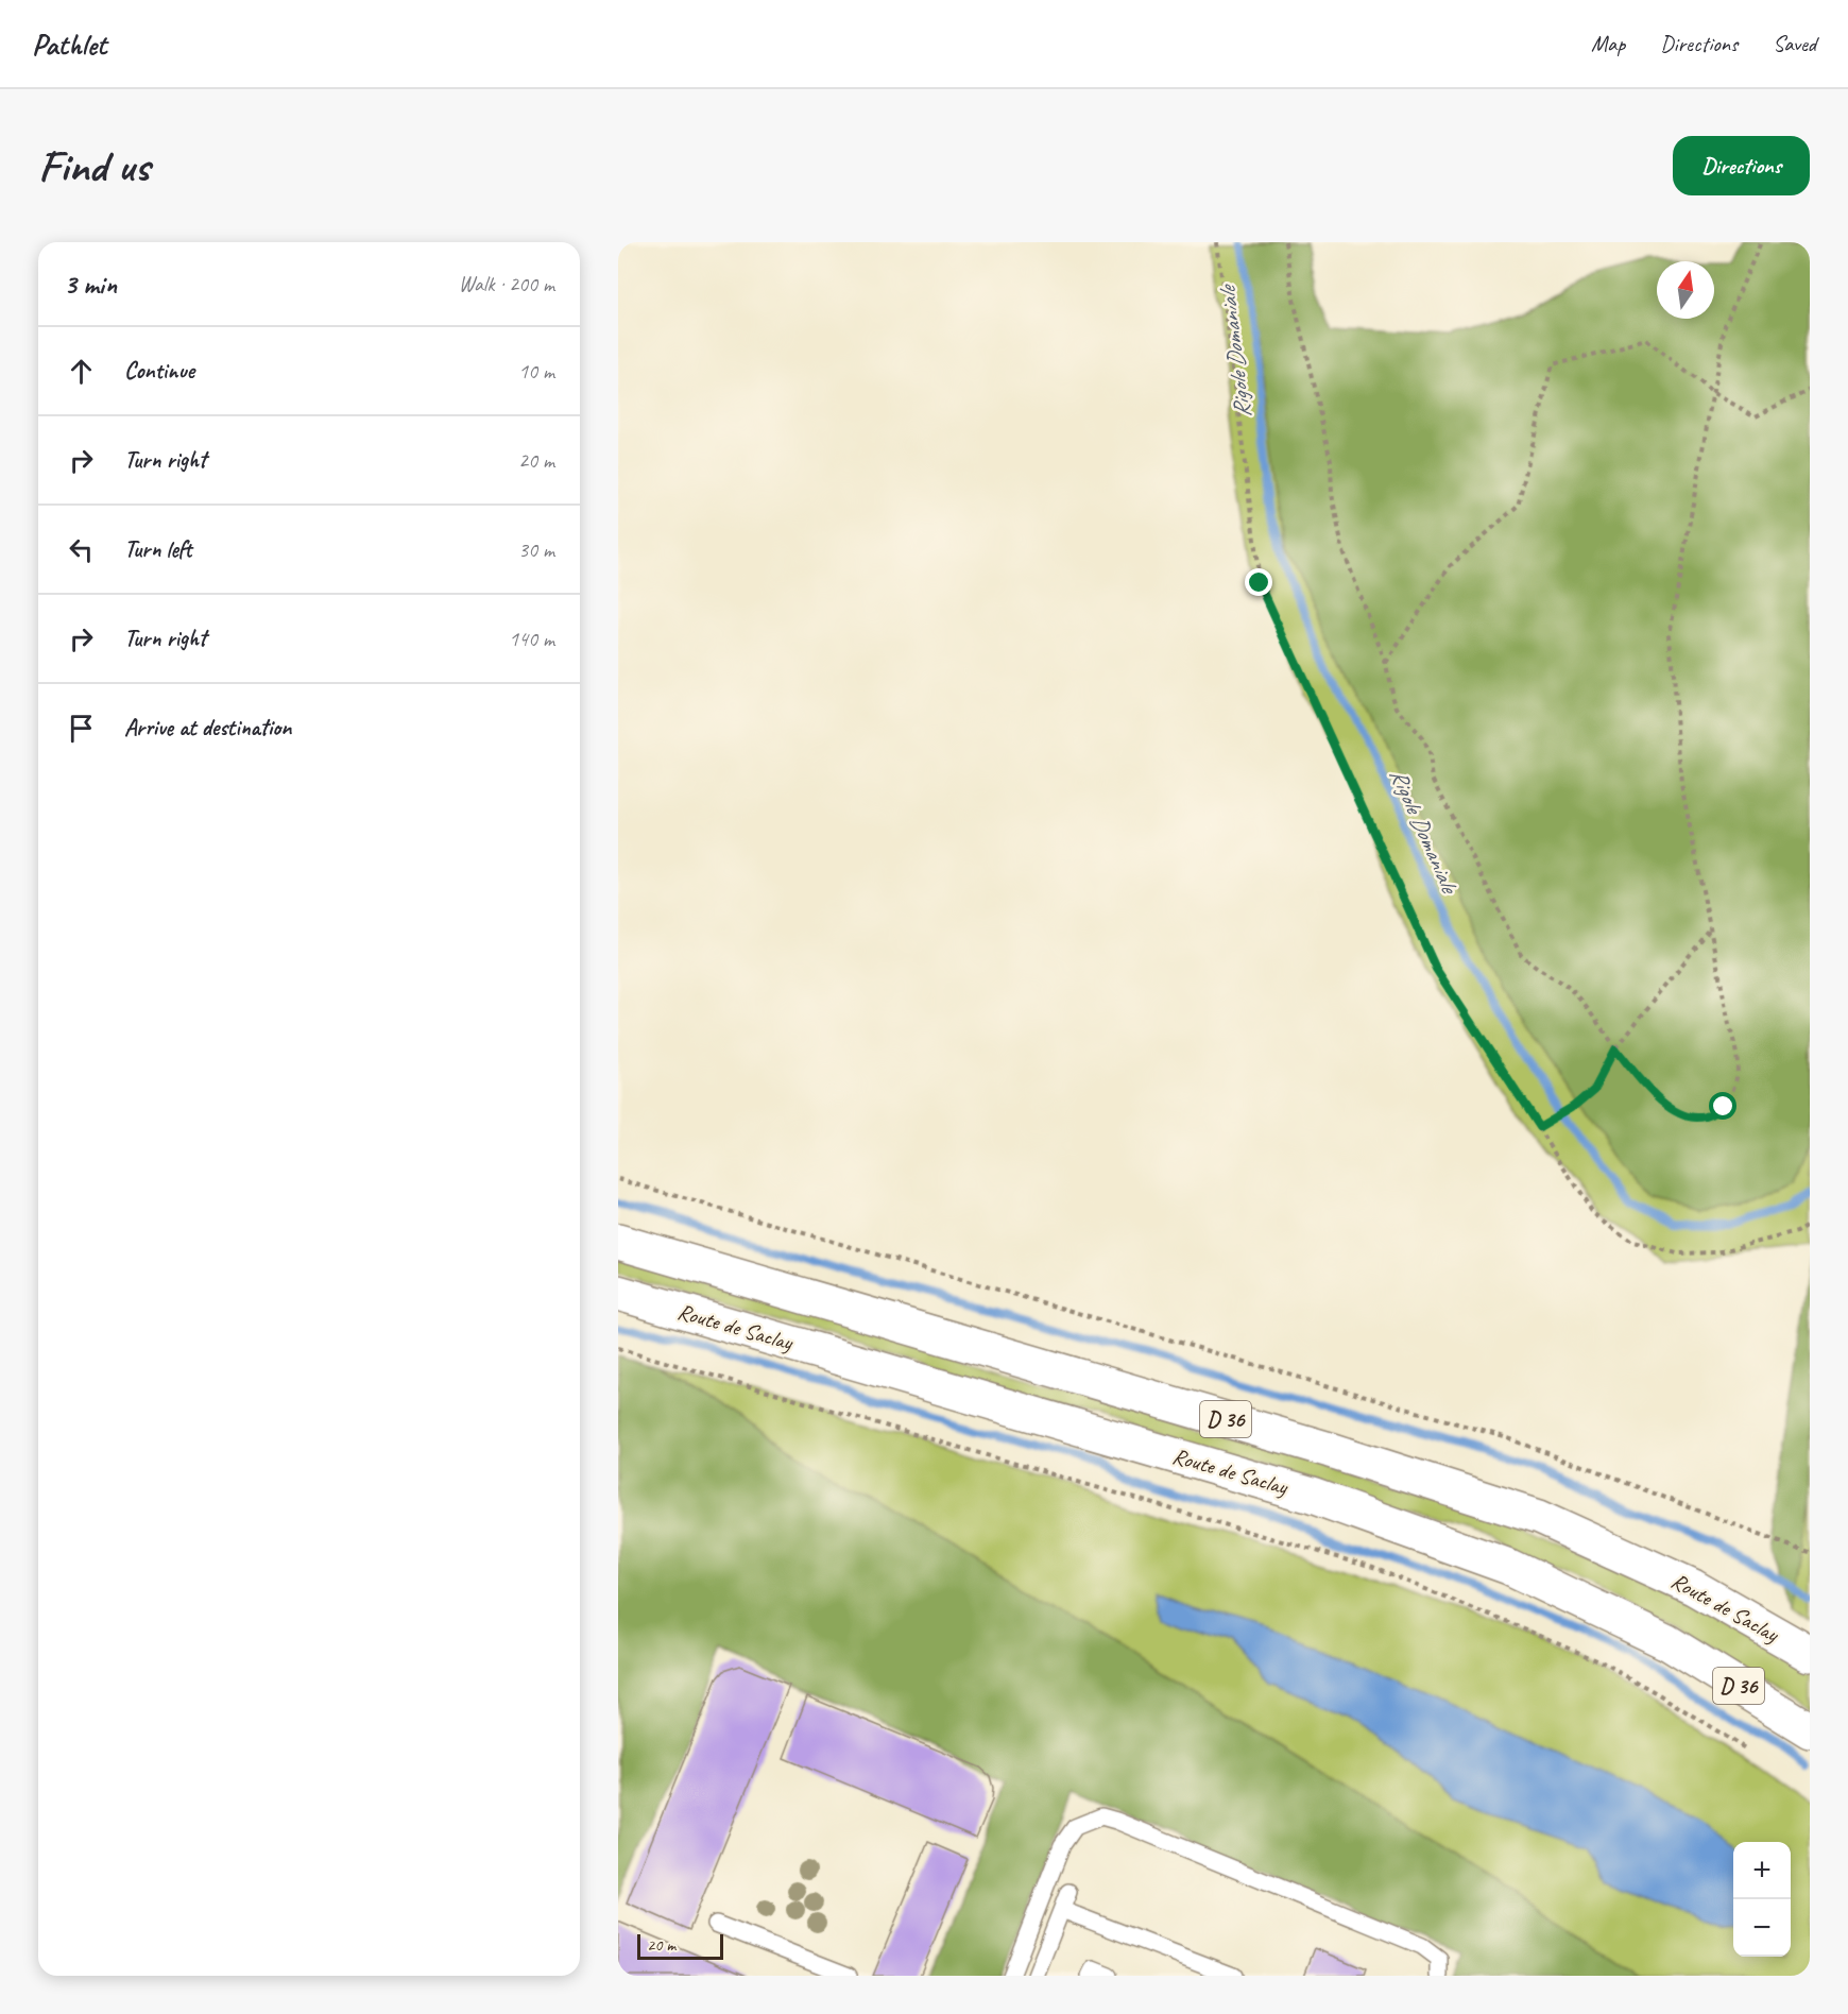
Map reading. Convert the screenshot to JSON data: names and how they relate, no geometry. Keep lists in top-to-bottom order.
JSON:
{
  "streets": {
    "main road": ["Route de Saclay", "D 36"]
  },
  "water": ["Rigole Domaniale"],
  "scale_bar": "20 m",
  "north": "top",
  "page": {
    "header": "Pathlet",
    "nav": ["Map", "Directions", "Saved"],
    "buttons": "Directions",
    "title": "Find us",
    "heading": ["3 min", "Walk · 200 m"],
    "list": [
      ["Continue", "10 m"],
      ["Turn right", "20 m"],
      ["Turn left", "30 m"],
      ["Turn right", "140 m"],
      "Arrive at destination"
    ],
    "map_buttons": ["+", "−"],
    "scale": "20 m"
  }
}
